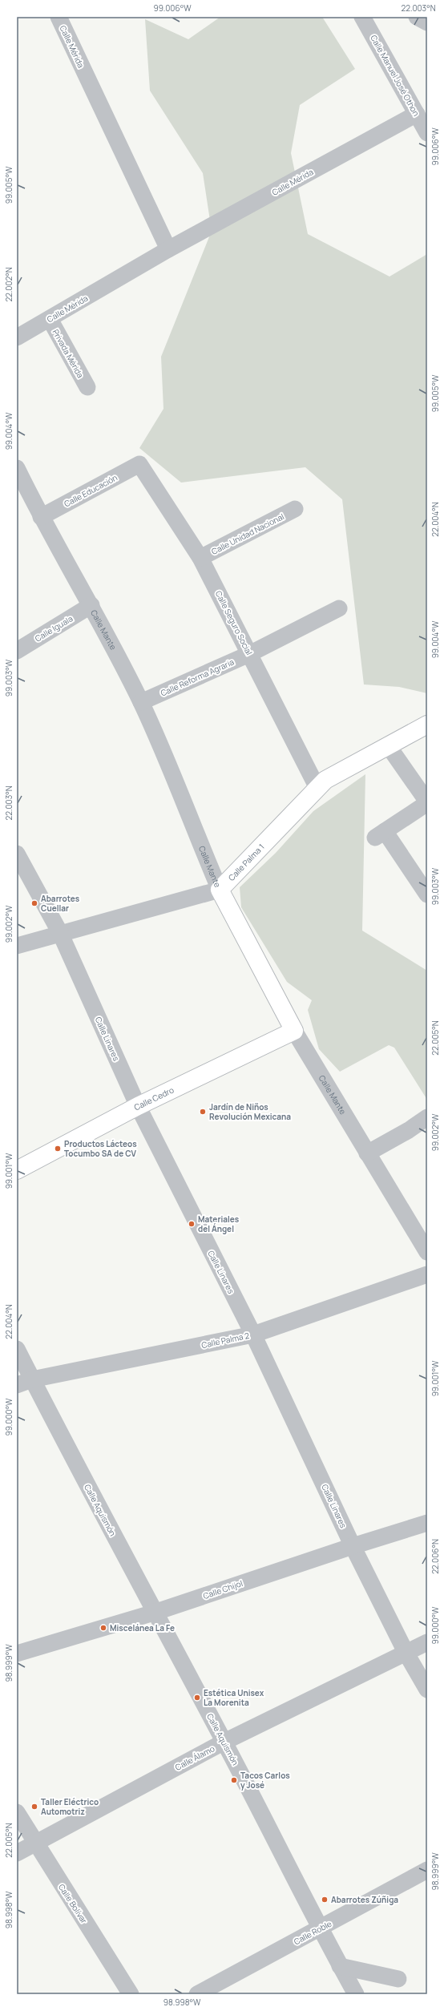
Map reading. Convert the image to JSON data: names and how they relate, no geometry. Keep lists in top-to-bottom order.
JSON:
{
  "streets": {
    "street": [
      "Calle Mérida",
      "Calle Manuel José Othon",
      "Privada Mérida",
      "Calle Educación",
      "Calle Unidad Nacional",
      "Calle Seguro Social",
      "Calle Iguala",
      "Calle Mante",
      "Calle Reforma Agraria",
      "Calle Palma 1",
      "Calle Linares",
      "Calle Cedro",
      "Calle Palma 2",
      "Calle Aquismón",
      "Calle Chijol",
      "Calle Álamo",
      "Calle Bolívar",
      "Calle Roble"
    ]
  },
  "crossings": [
    ["Calle Mérida", "Calle Manuel José Othon"],
    ["Calle Mérida", "Privada Mérida"],
    ["Calle Educación", "Calle Seguro Social"],
    ["Calle Educación", "Calle Mante"],
    ["Calle Unidad Nacional", "Calle Seguro Social"],
    ["Calle Seguro Social", "Calle Reforma Agraria"],
    ["Calle Seguro Social", "Calle Palma 1"],
    ["Calle Iguala", "Calle Mante"],
    ["Calle Mante", "Calle Reforma Agraria"],
    ["Calle Mante", "Calle Palma 1"],
    ["Calle Mante", "Calle Cedro"],
    ["Calle Linares", "Calle Cedro"],
    ["Calle Linares", "Calle Palma 2"],
    ["Calle Linares", "Calle Chijol"],
    ["Calle Linares", "Calle Álamo"],
    ["Calle Palma 2", "Calle Aquismón"],
    ["Calle Aquismón", "Calle Chijol"],
    ["Calle Aquismón", "Calle Álamo"],
    ["Calle Aquismón", "Calle Roble"],
    ["Calle Álamo", "Calle Bolívar"]
  ],
  "places": [
    "Abarrotes Cuellar",
    "Jardín de Niños Revolución Mexicana",
    "Productos Lácteos Tocumbo SA de CV",
    "Materiales del Ángel",
    "Miscelánea La Fe",
    "Estética Unisex La Morenita",
    "Tacos Carlos y José",
    "Taller Eléctrico Automotriz",
    "Abarrotes Zúñiga"
  ],
  "coordinates": [
    "99.006°W",
    "22.003°N",
    "99.005°W",
    "22.002°N",
    "99.004°W",
    "22.004°N",
    "99.003°W",
    "99.002°W",
    "22.005°N",
    "99.001°W",
    "99.000°W",
    "22.006°N",
    "98.999°W",
    "98.998°W"
  ]
}
